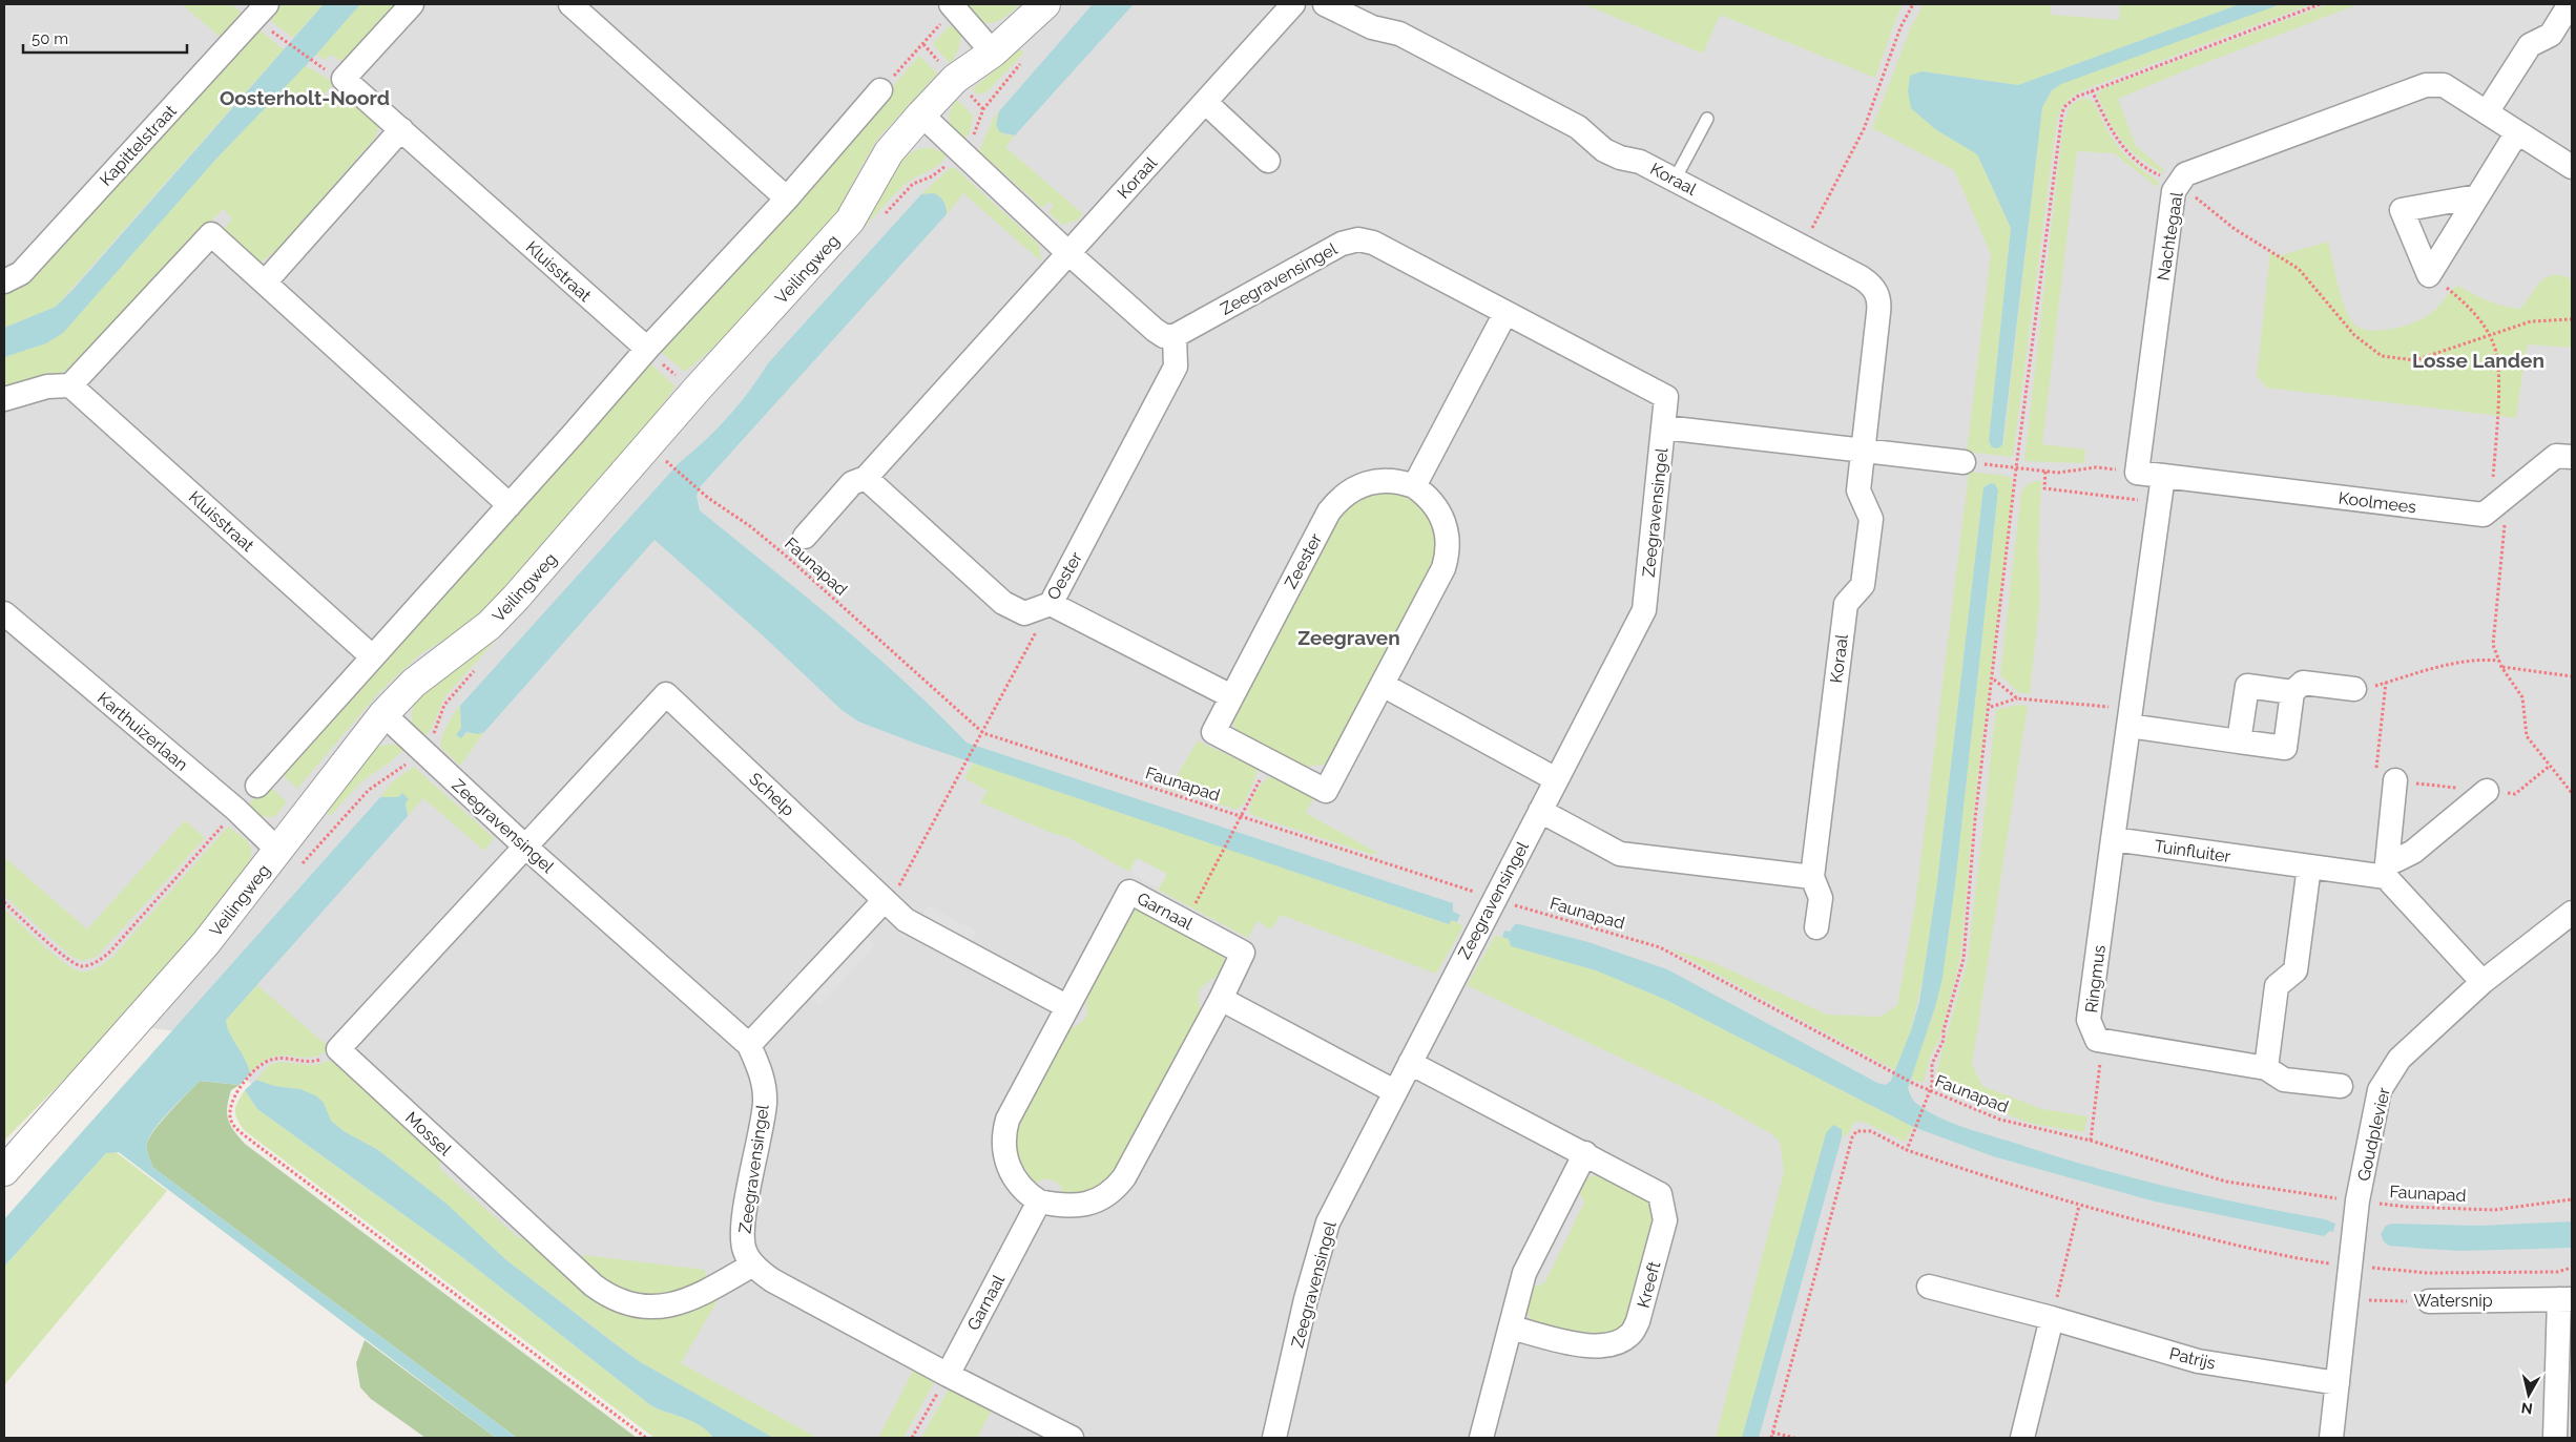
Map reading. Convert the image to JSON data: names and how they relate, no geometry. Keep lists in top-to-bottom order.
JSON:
{
  "streets": {
    "street": [
      "Kapittelstraat",
      "Koraal",
      "Nachtegaal",
      "Veilingweg",
      "Kluisstraat",
      "Zeegravensingel",
      "Koolmees",
      "Zeester",
      "Oester",
      "Karthuizerlaan",
      "Schelp",
      "Tuinfluiter",
      "Garnaal",
      "Ringmus",
      "Mossel",
      "Goudplevier",
      "Kreeft",
      "Watersnip",
      "Patrijs"
    ],
    "path": ["Faunapad"]
  },
  "crossings": [
    ["Veilingweg", "Zeegravensingel"],
    ["Veilingweg", "Karthuizerlaan"],
    ["Zeegravensingel", "Faunapad"],
    ["Zeegravensingel", "Oester"],
    ["Zeegravensingel", "Schelp"],
    ["Zeegravensingel", "Garnaal"],
    ["Zeegravensingel", "Mossel"],
    ["Zeegravensingel", "Kreeft"],
    ["Faunapad", "Goudplevier"],
    ["Tuinfluiter", "Ringmus"],
    ["Goudplevier", "Watersnip"],
    ["Goudplevier", "Patrijs"]
  ],
  "districts": ["Oosterholt-Noord", "Losse Landen", "Zeegraven"],
  "scale_bar": "50 m",
  "north": "bottom"
}
